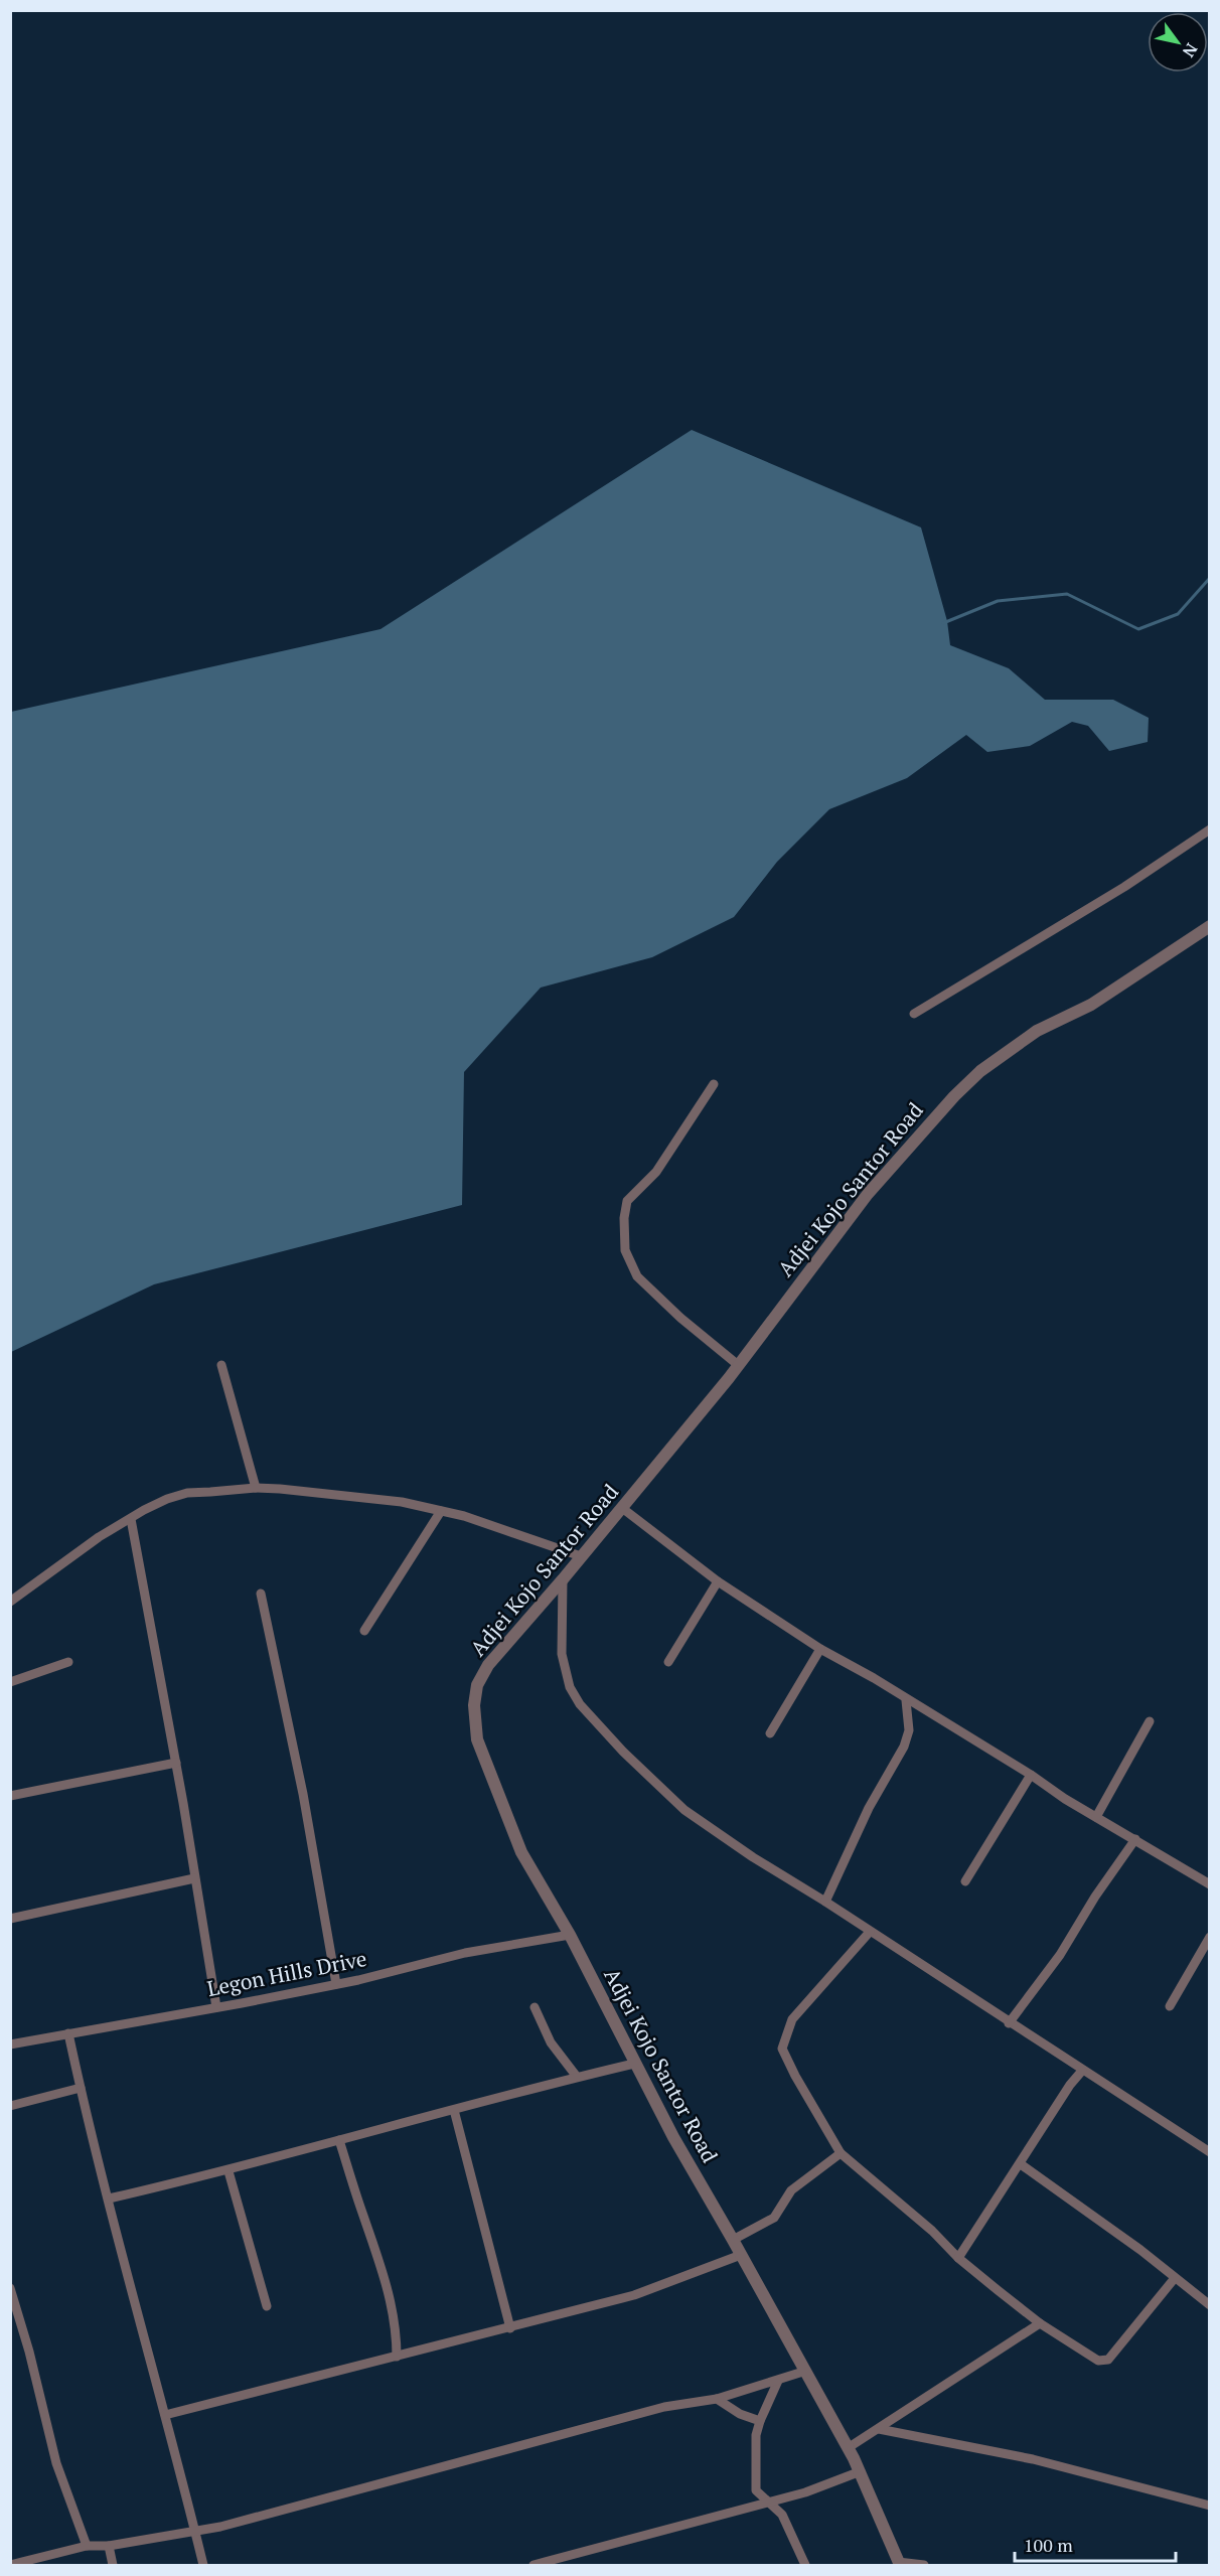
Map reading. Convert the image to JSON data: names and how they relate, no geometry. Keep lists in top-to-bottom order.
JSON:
{
  "streets": {
    "street": ["Adjei Kojo Santor Road", "Legon Hills Drive"]
  },
  "crossings": [
    ["Adjei Kojo Santor Road", "Legon Hills Drive"]
  ],
  "scale_bar": "100 m",
  "north": "bottom right"
}
